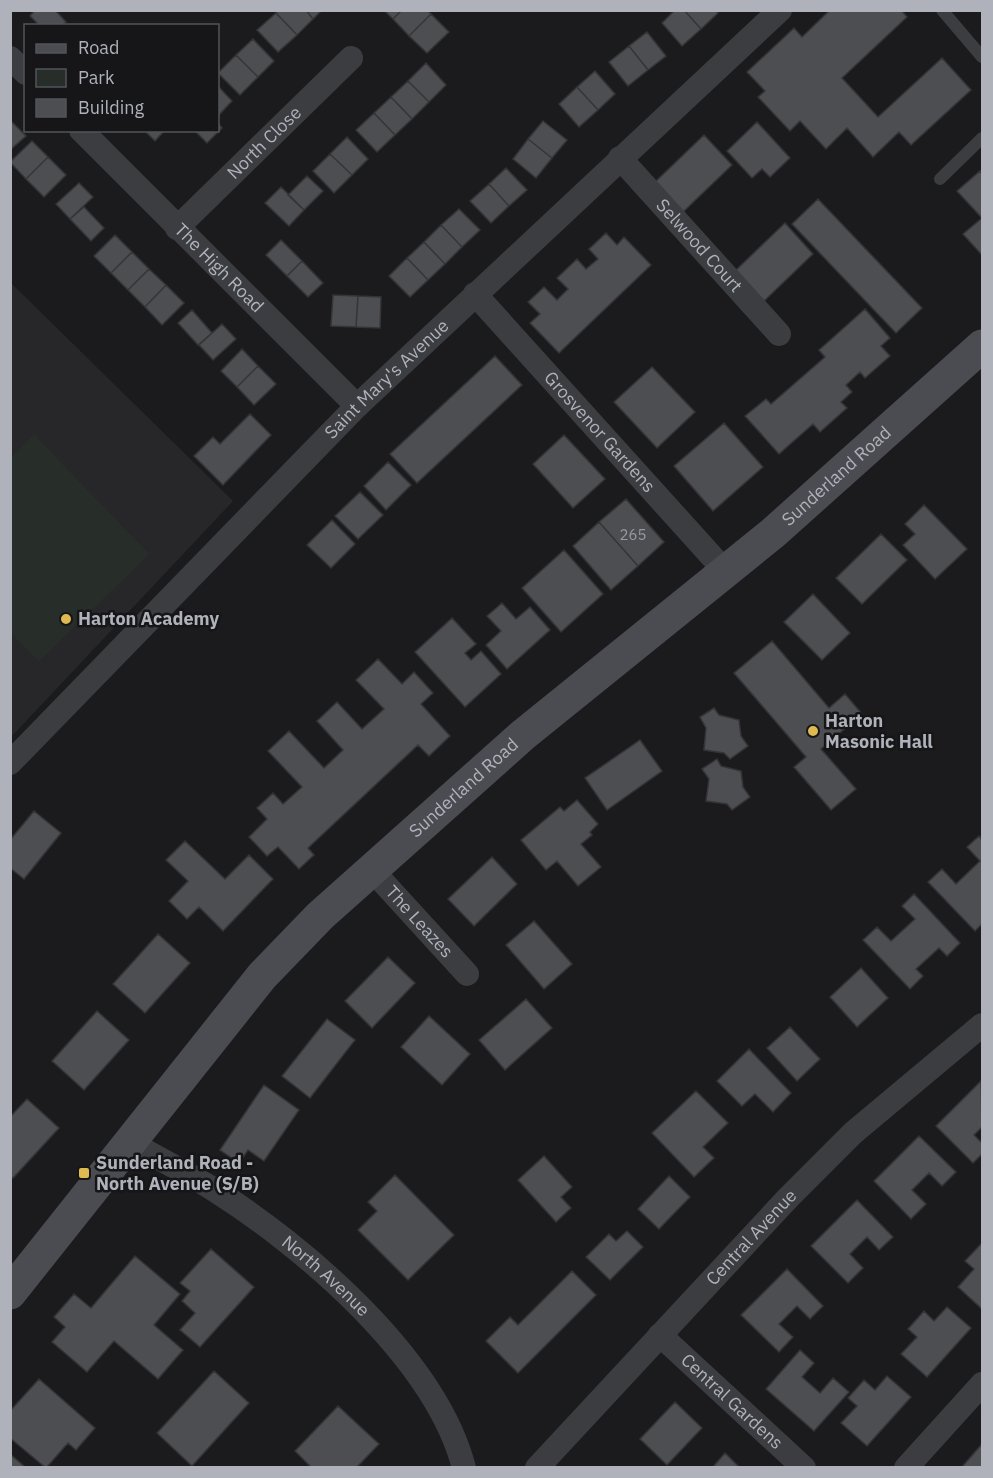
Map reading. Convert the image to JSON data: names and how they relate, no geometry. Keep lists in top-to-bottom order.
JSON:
{
  "streets": {
    "street": [
      "North Close",
      "Selwood Court",
      "The High Road",
      "Saint Mary's Avenue",
      "Grosvenor Gardens",
      "Sunderland Road",
      "The Leazes",
      "Central Avenue",
      "North Avenue",
      "Central Gardens"
    ]
  },
  "crossings": [
    ["North Close", "The High Road"],
    ["Selwood Court", "Saint Mary's Avenue"],
    ["The High Road", "Saint Mary's Avenue"],
    ["Saint Mary's Avenue", "Grosvenor Gardens"],
    ["Grosvenor Gardens", "Sunderland Road"],
    ["Sunderland Road", "The Leazes"],
    ["Sunderland Road", "North Avenue"],
    ["Central Avenue", "Central Gardens"]
  ],
  "places": {
    "other": ["Harton Academy", "Harton Masonic Hall"],
    "transit": ["Sunderland Road - North Avenue (S/B)"]
  },
  "house_numbers": ["265"],
  "legend": ["Road", "Park", "Building"]
}
